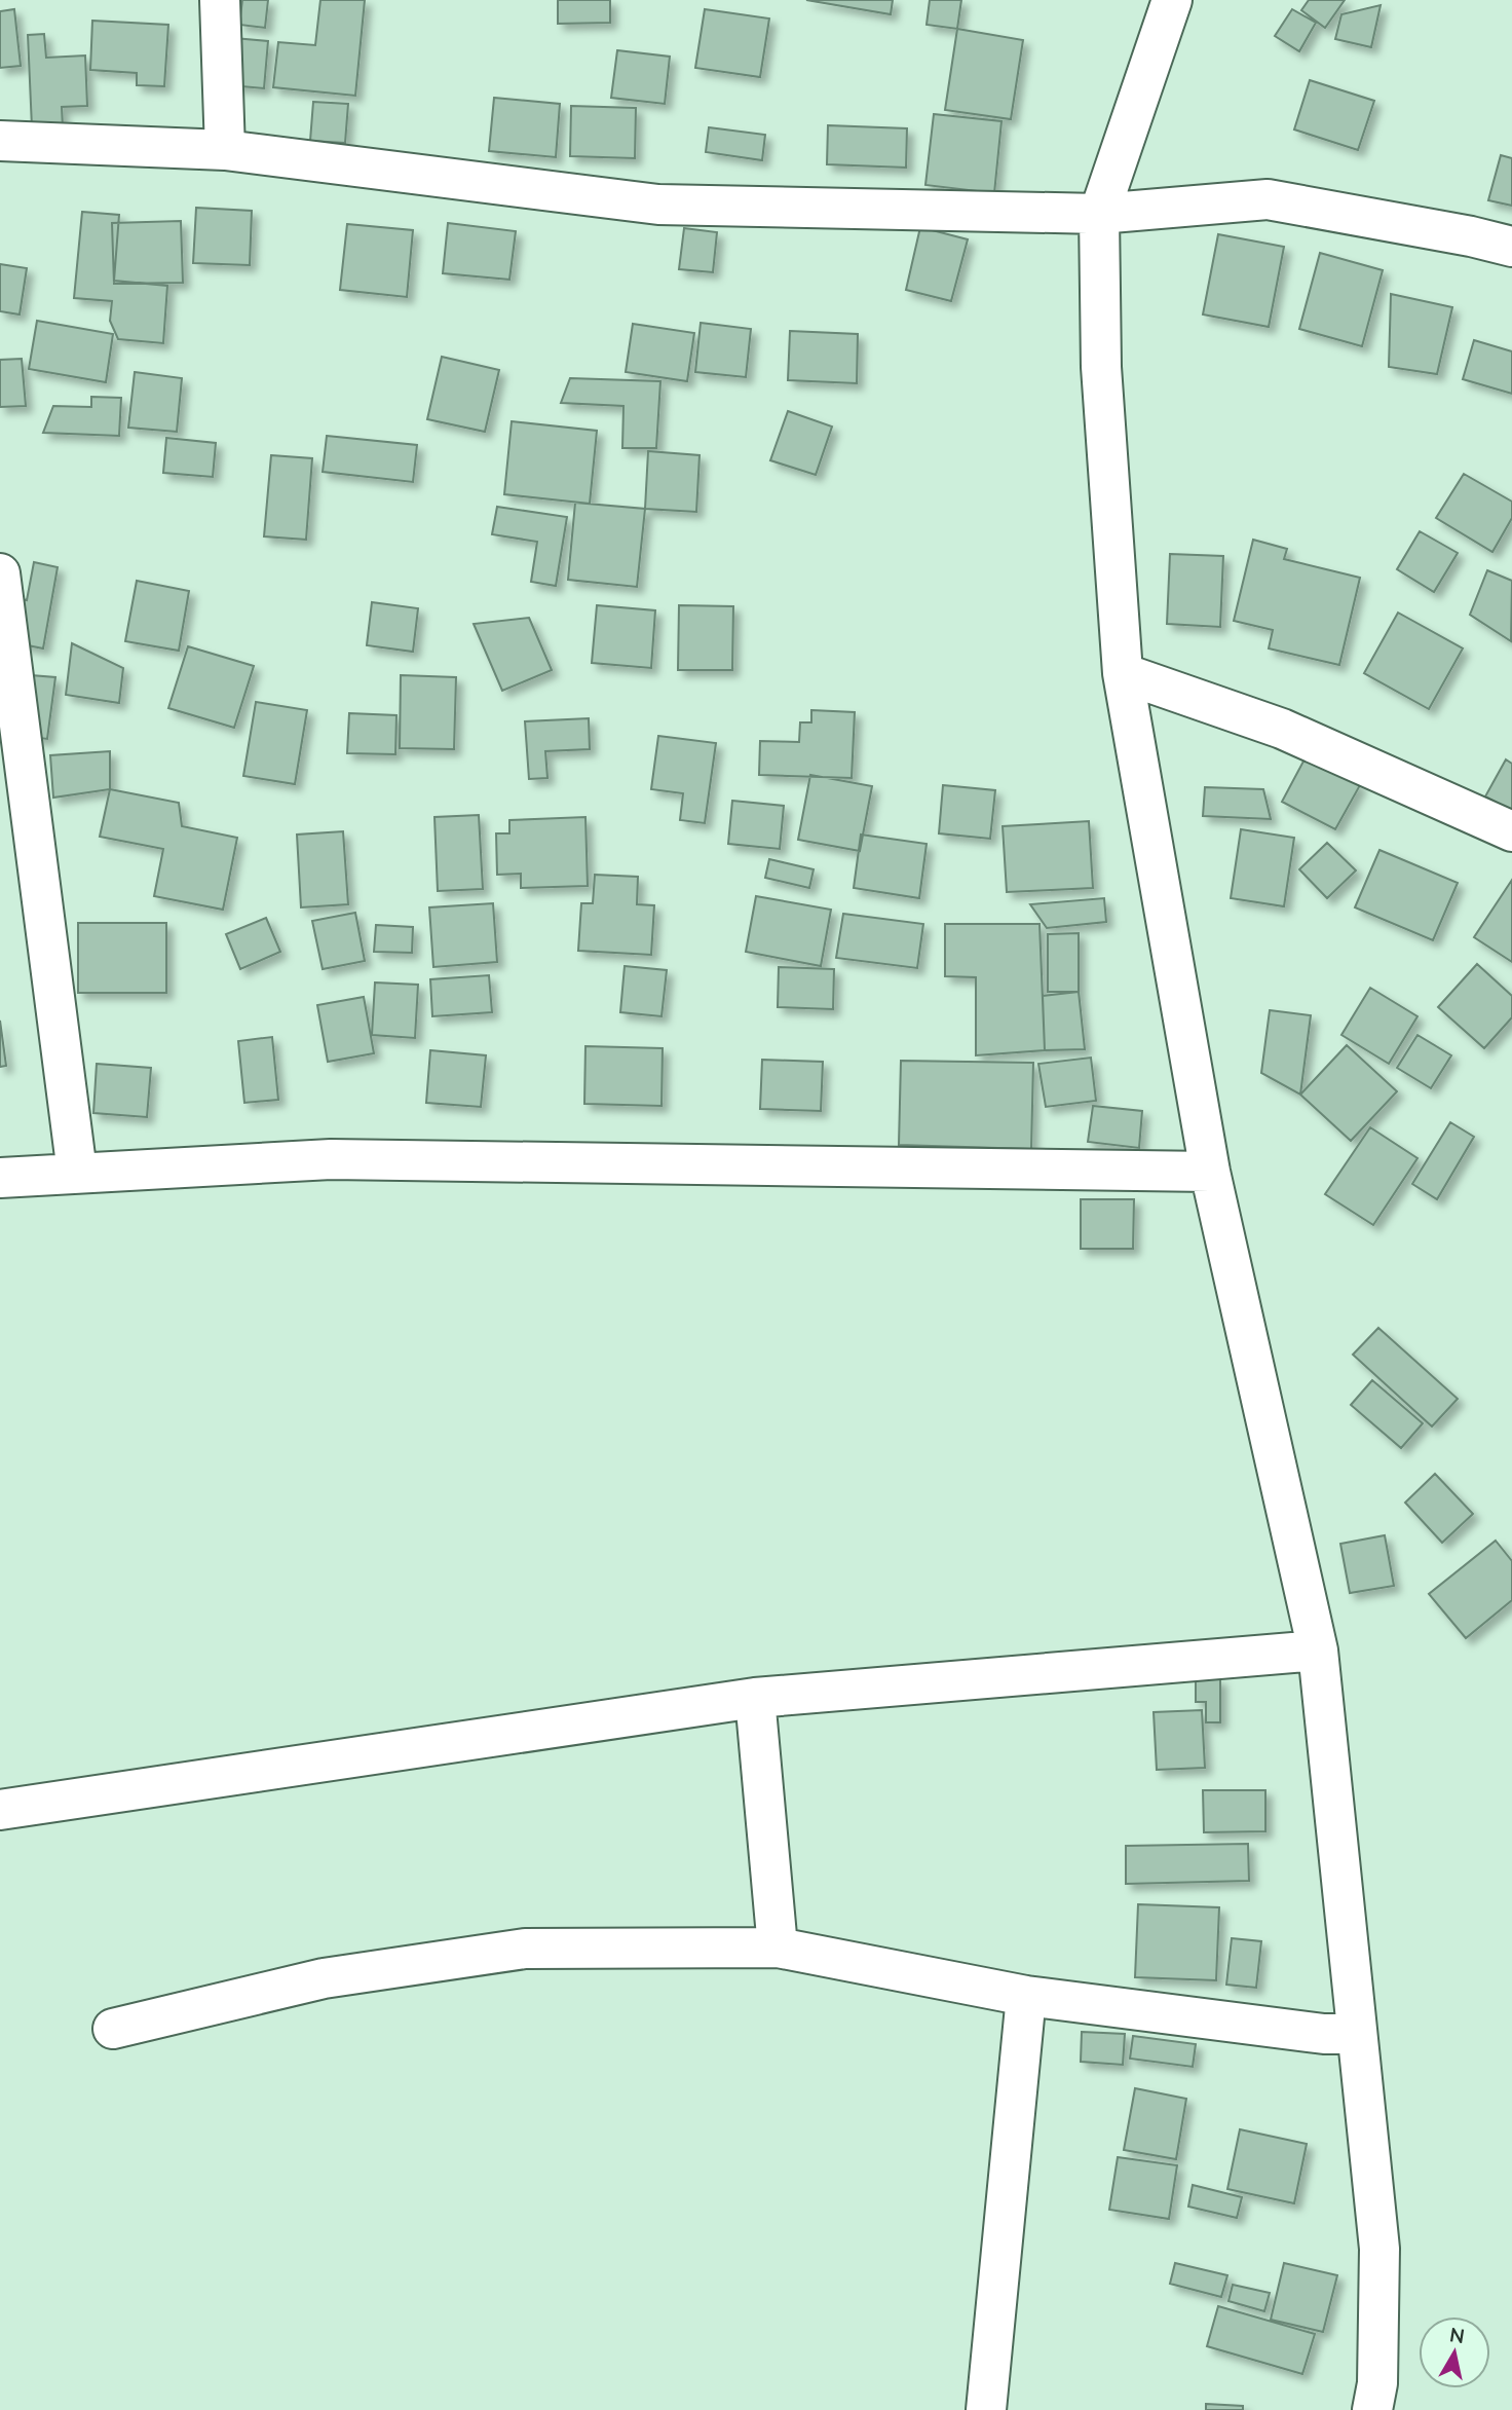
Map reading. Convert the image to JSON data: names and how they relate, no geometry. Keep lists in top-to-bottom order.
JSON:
{
  "north": "top"
}
